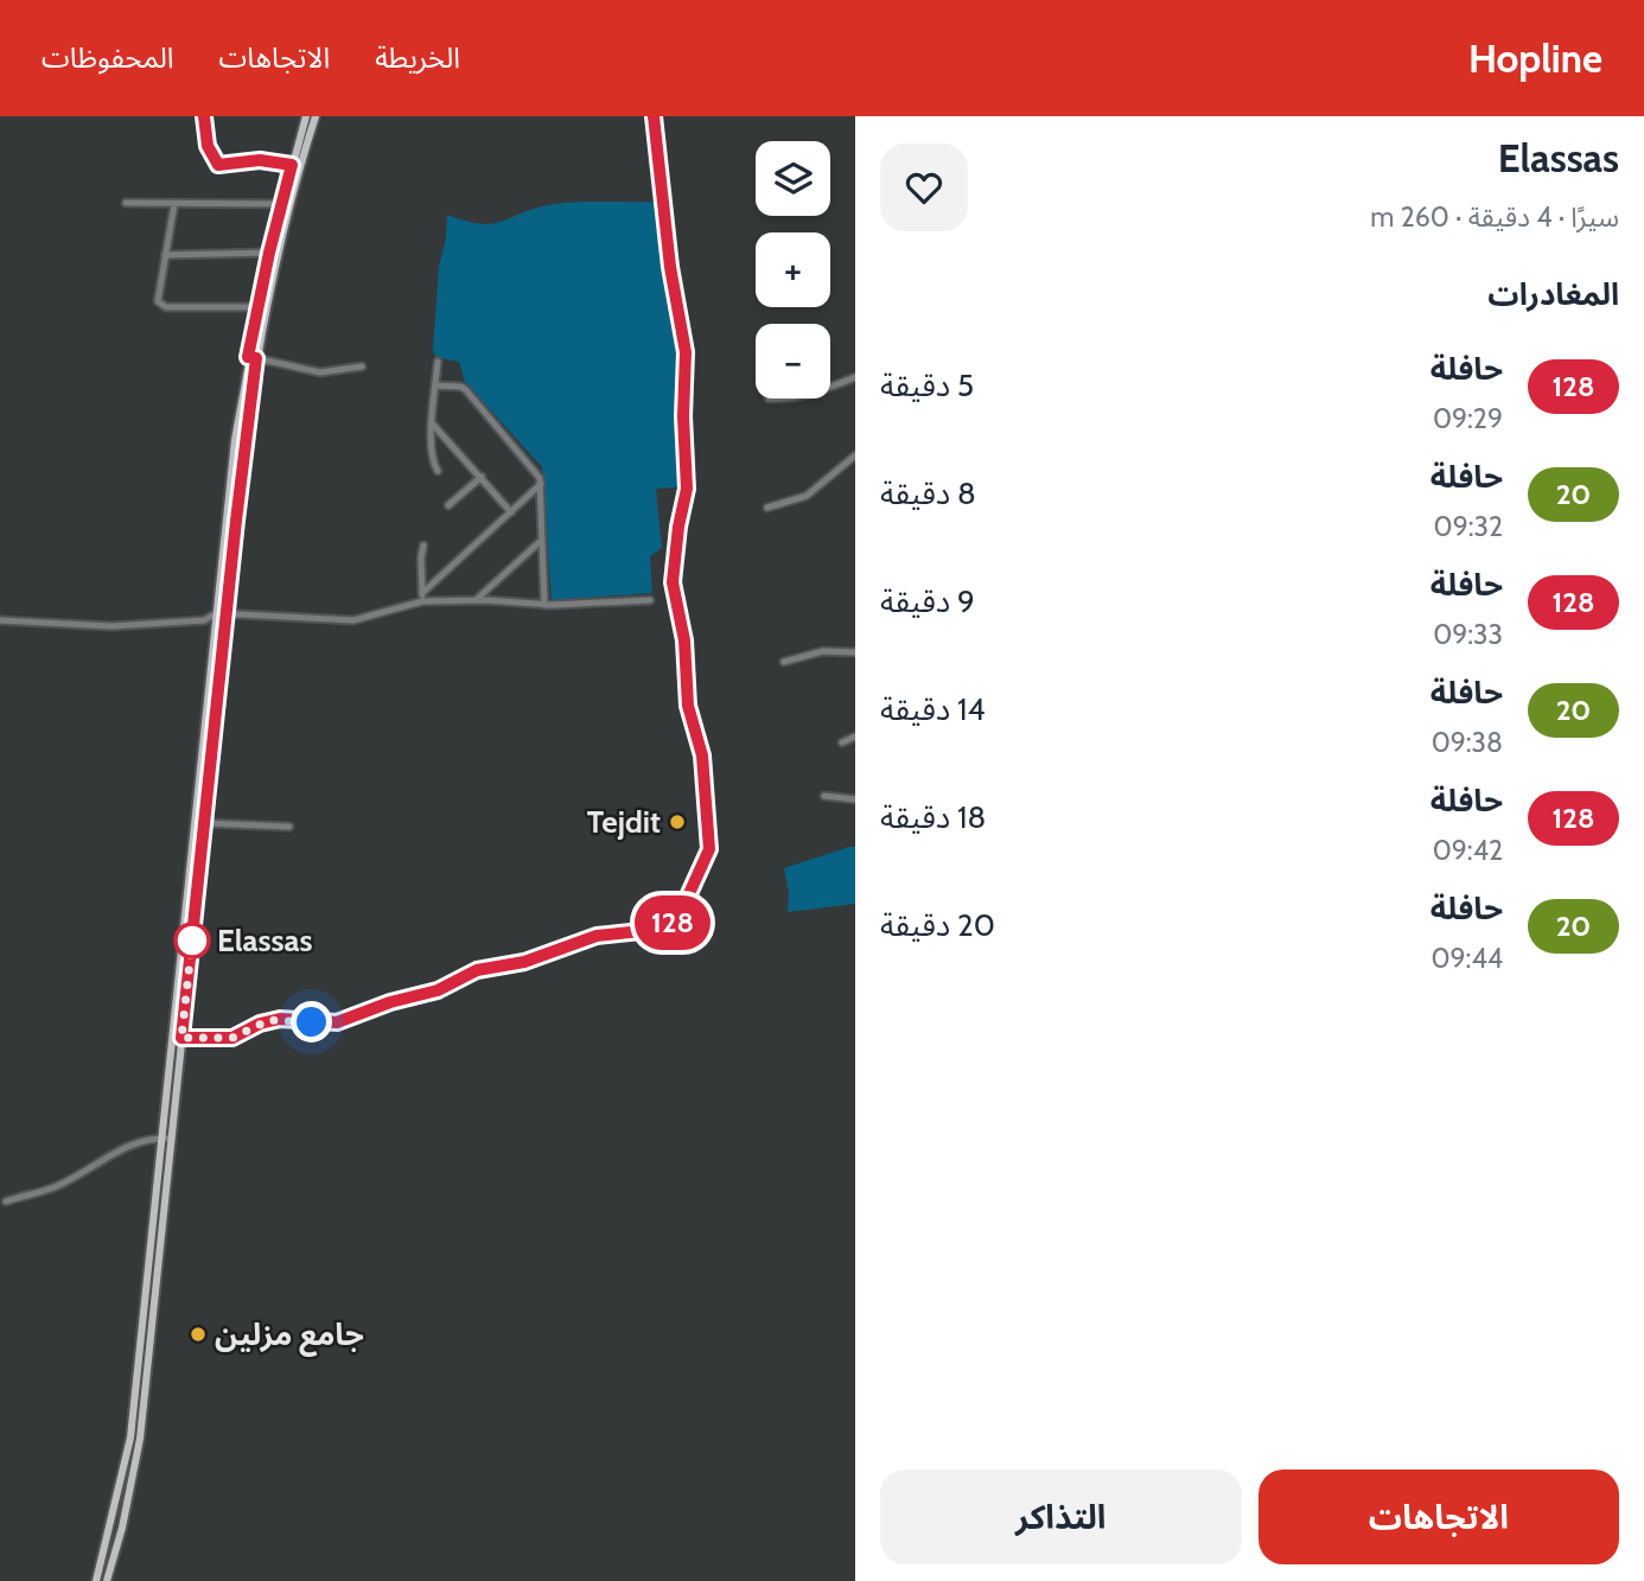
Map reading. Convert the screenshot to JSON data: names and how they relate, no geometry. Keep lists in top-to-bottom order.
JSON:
{
  "places": ["Tejdit", "Elassas", "جامع مزلين"],
  "lines": ["bus line 128"],
  "page": {
    "header": "Hopline",
    "nav": ["الخريطة", "الاتجاهات", "المحفوظات"],
    "heading": [
      ["Elassas", "سيرًا · 4 دقيقة · 260 m"],
      "المغادرات"
    ],
    "on_map": "128",
    "map_buttons": ["+", "−"],
    "list": [
      {
        "mark": "128",
        "name": "حافلة",
        "note": "09:29",
        "value": "5 دقيقة"
      },
      {
        "mark": "20",
        "name": "حافلة",
        "note": "09:32",
        "value": "8 دقيقة"
      },
      {
        "mark": "128",
        "name": "حافلة",
        "note": "09:33",
        "value": "9 دقيقة"
      },
      {
        "mark": "20",
        "name": "حافلة",
        "note": "09:38",
        "value": "14 دقيقة"
      },
      {
        "mark": "128",
        "name": "حافلة",
        "note": "09:42",
        "value": "18 دقيقة"
      },
      {
        "mark": "20",
        "name": "حافلة",
        "note": "09:44",
        "value": "20 دقيقة"
      }
    ],
    "buttons": ["الاتجاهات", "التذاكر"]
  }
}
